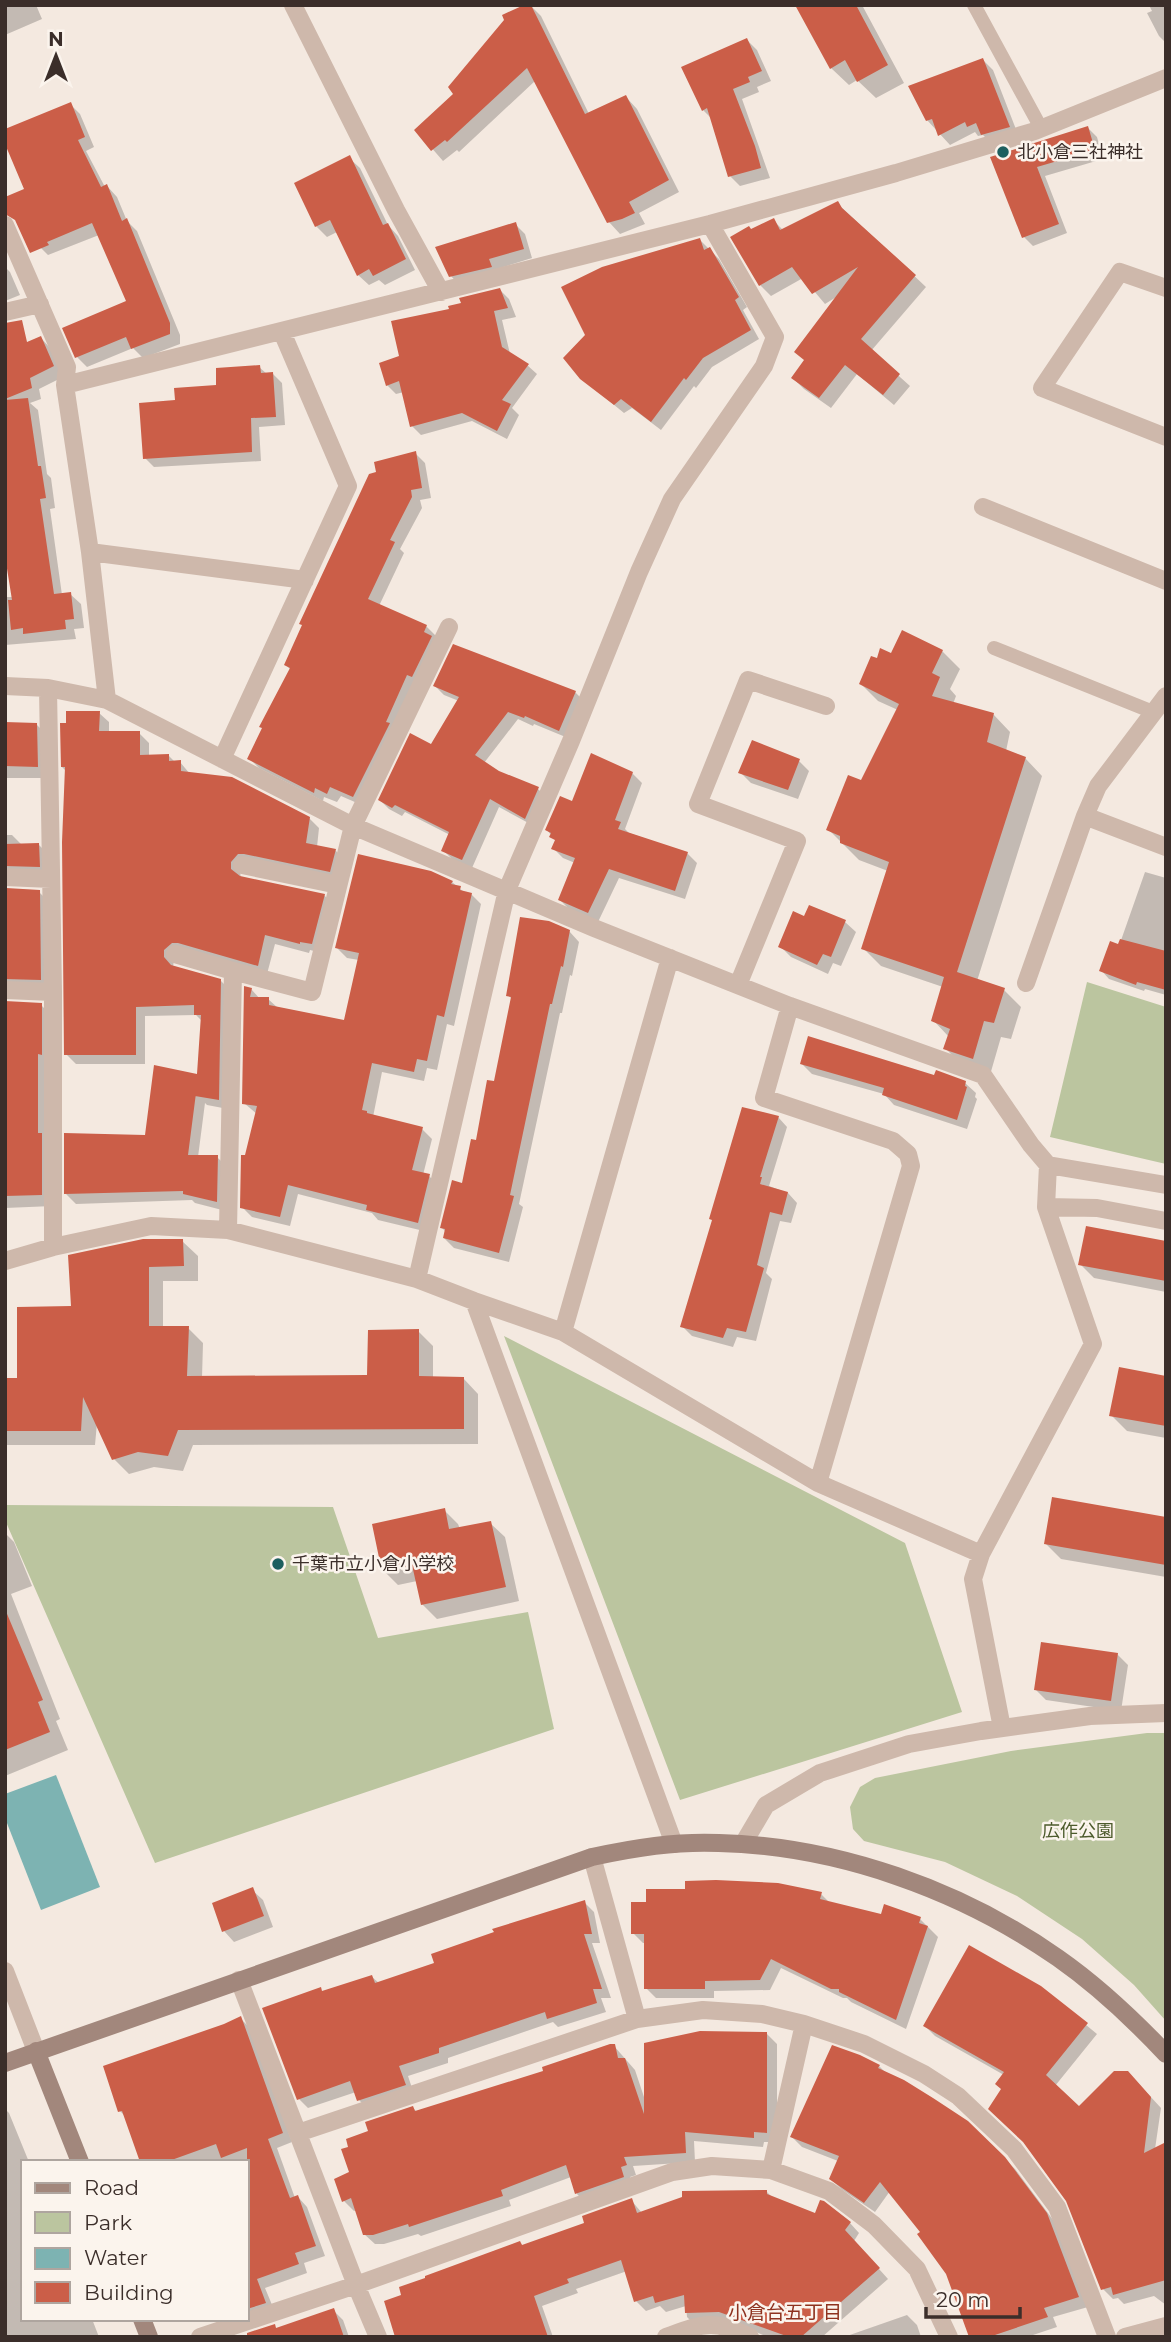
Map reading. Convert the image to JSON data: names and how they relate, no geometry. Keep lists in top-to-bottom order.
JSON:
{
  "districts": ["小倉台五丁目"],
  "parks": ["広作公園"],
  "places": ["北小倉三社神社", "千葉市立小倉小学校"],
  "legend": [
    "Road",
    "Park",
    "Water",
    "Building"
  ],
  "scale_bar": "20 m",
  "north": "top"
}
